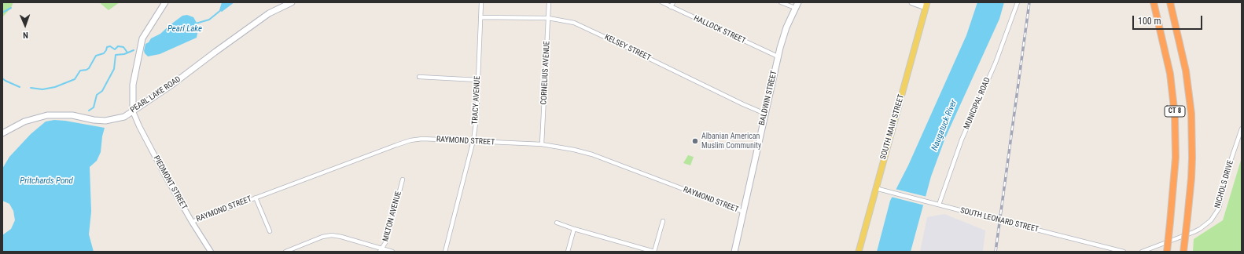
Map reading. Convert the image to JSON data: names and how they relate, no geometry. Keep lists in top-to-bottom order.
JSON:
{
  "streets": {
    "highway": ["CT 8"],
    "main road": ["PEARL LAKE ROAD", "BALDWIN STREET", "SOUTH MAIN STREET"],
    "street": [
      "HALLOCK STREET",
      "KELSEY STREET",
      "CORNELIUS AVENUE",
      "TRACY AVENUE",
      "MUNICIPAL ROAD",
      "RAYMOND STREET",
      "PIEDMONT STREET",
      "NICHOLS DRIVE",
      "MILTON AVENUE",
      "SOUTH LEONARD STREET"
    ]
  },
  "crossings": [
    ["HALLOCK STREET", "BALDWIN STREET"],
    ["KELSEY STREET", "CORNELIUS AVENUE"],
    ["KELSEY STREET", "BALDWIN STREET"],
    ["KELSEY STREET", "TRACY AVENUE"],
    ["CORNELIUS AVENUE", "RAYMOND STREET"],
    ["PEARL LAKE ROAD", "PIEDMONT STREET"],
    ["BALDWIN STREET", "RAYMOND STREET"],
    ["TRACY AVENUE", "RAYMOND STREET"],
    ["MUNICIPAL ROAD", "SOUTH LEONARD STREET"],
    ["SOUTH MAIN STREET", "SOUTH LEONARD STREET"],
    ["RAYMOND STREET", "PIEDMONT STREET"]
  ],
  "water": ["Pearl Lake", "Naugatuck River", "Pritchards Pond"],
  "places": ["Albanian American Muslim Community"],
  "scale_bar": "100 m",
  "north": "bottom"
}
